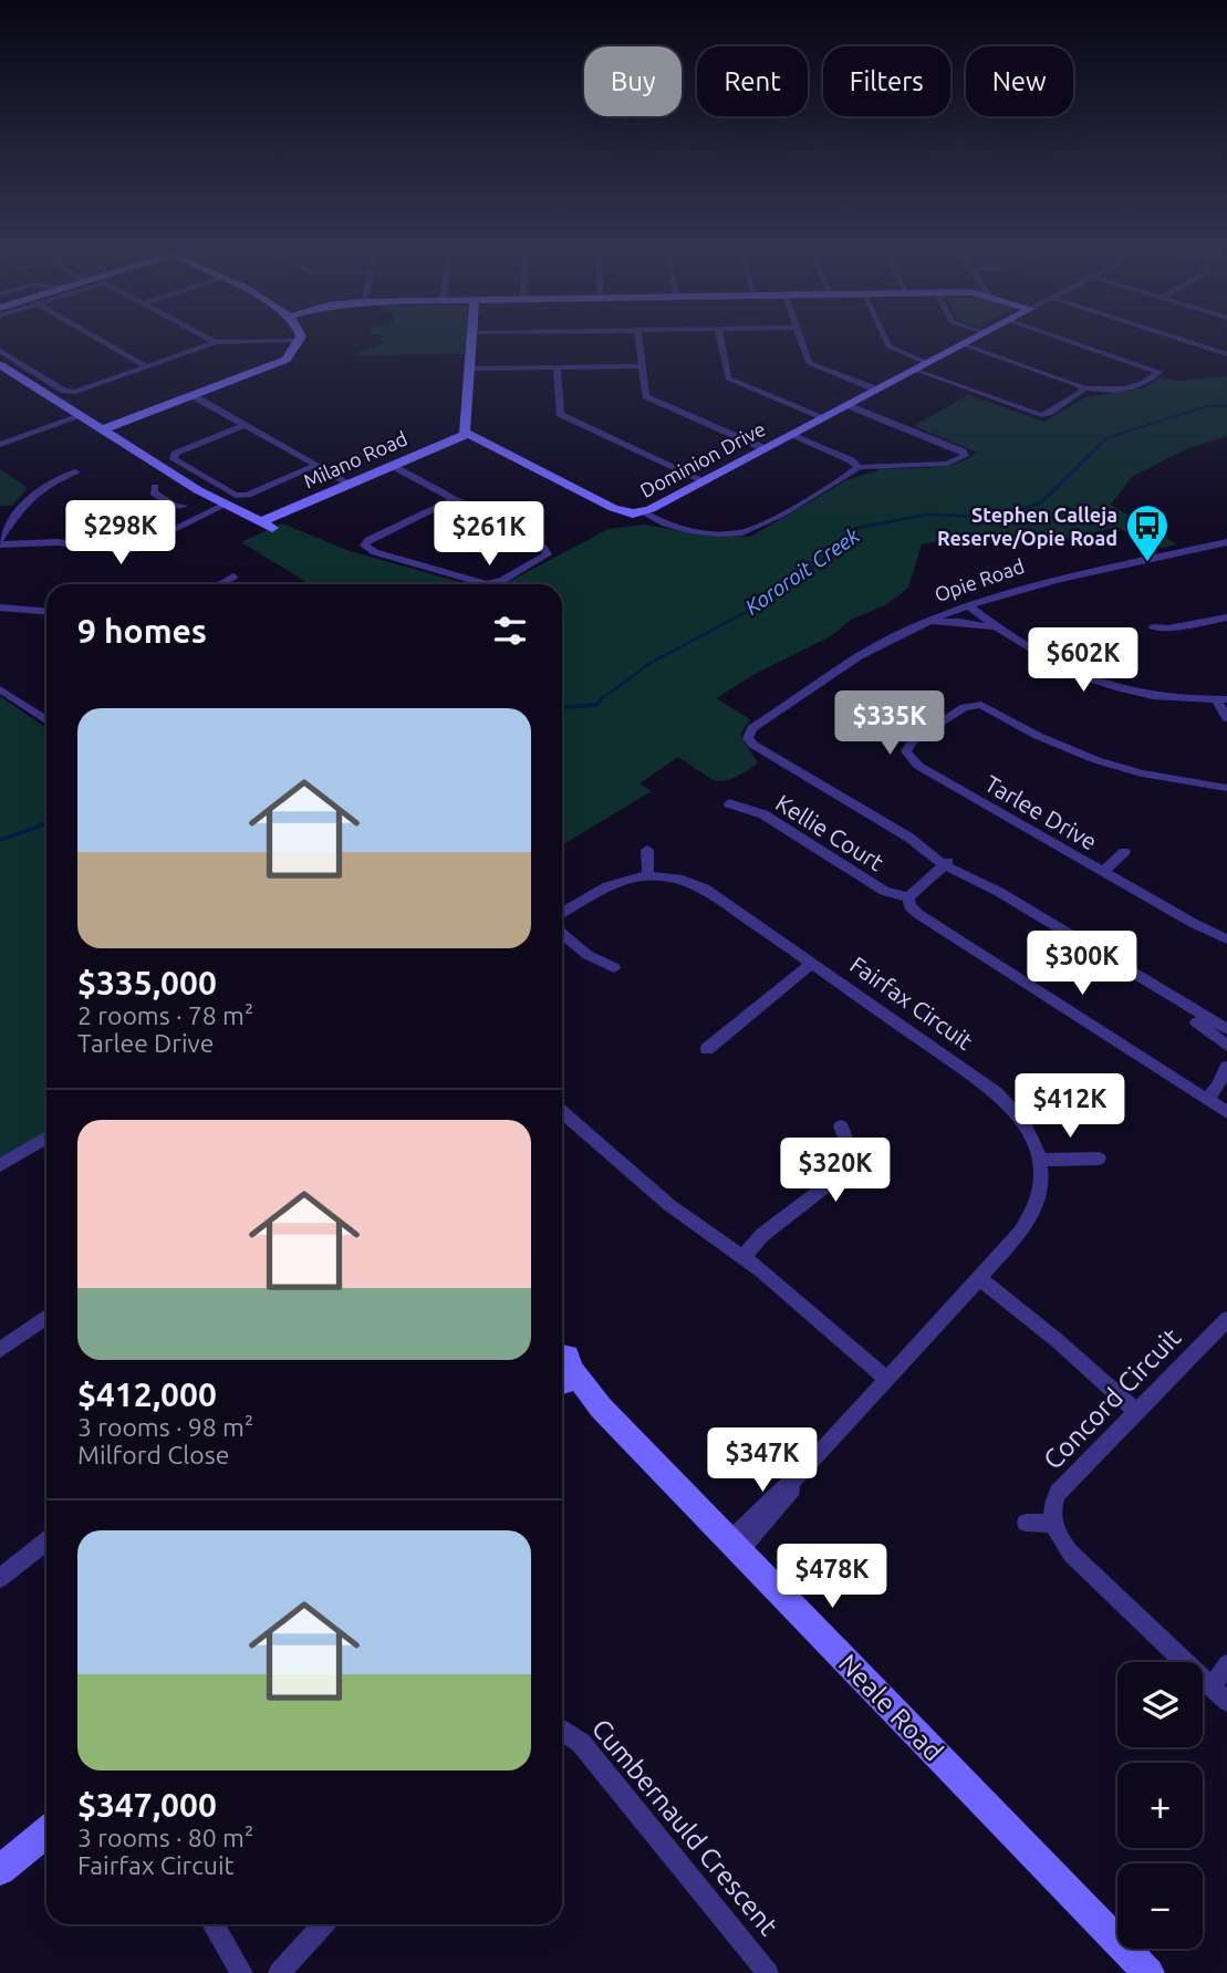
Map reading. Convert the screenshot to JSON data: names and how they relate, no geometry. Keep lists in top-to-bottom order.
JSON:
{
  "streets": {
    "street": [
      "Milano Road",
      "Dominion Drive",
      "Opie Road",
      "Tarlee Drive",
      "Kellie Court",
      "Fairfax Circuit",
      "Concord Circuit",
      "Neale Road",
      "Cumbernauld Crescent"
    ]
  },
  "crossings": [
    ["Milano Road", "Dominion Drive"],
    ["Fairfax Circuit", "Neale Road"]
  ],
  "water": ["Kororoit Creek"],
  "places": {
    "bus stop": ["Stephen Calleja Reserve/Opie Road"]
  },
  "page": {
    "chip": [
      "Buy",
      "Rent",
      "Filters",
      "New"
    ],
    "price": [
      "$298K",
      "$261K",
      "$602K",
      "$335K",
      "$300K",
      "$412K",
      "$320K",
      "$347K",
      "$478K"
    ],
    "heading": "9 homes",
    "list": [
      {
        "name": "$335,000",
        "note": "2 rooms · 78 m² · Tarlee Drive"
      },
      {
        "name": "$412,000",
        "note": "3 rooms · 98 m² · Milford Close"
      },
      {
        "name": "$347,000",
        "note": "3 rooms · 80 m² · Fairfax Circuit"
      }
    ],
    "map_buttons": ["+", "−"]
  }
}
